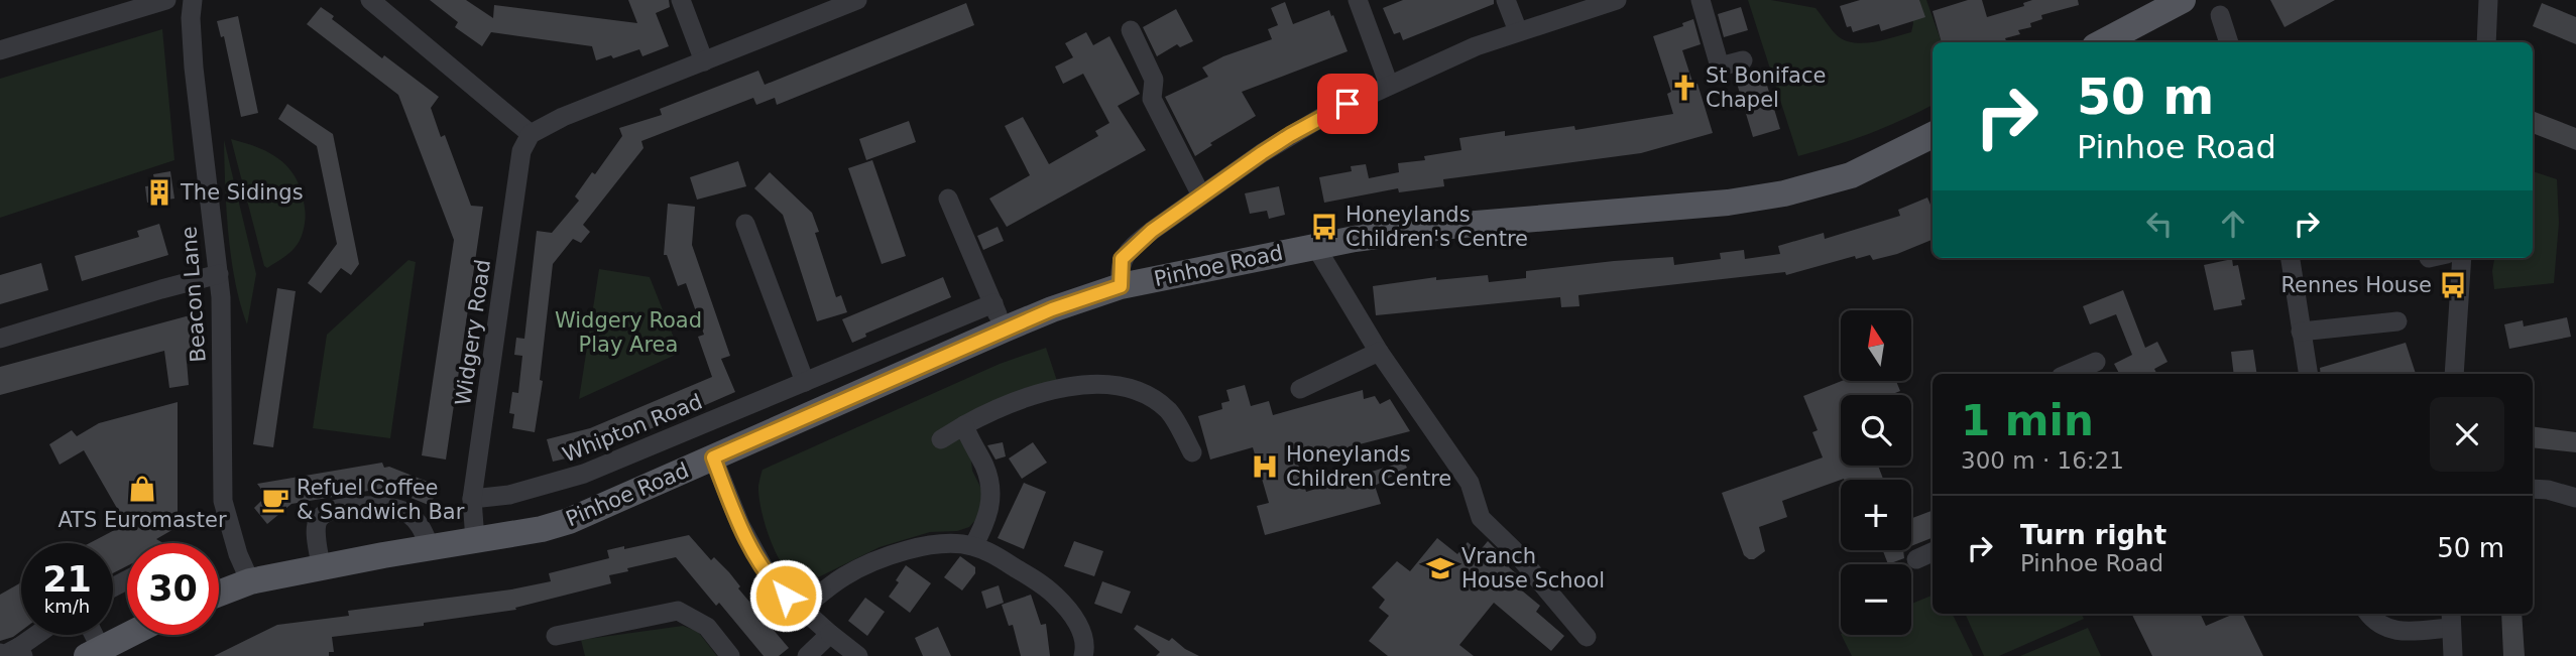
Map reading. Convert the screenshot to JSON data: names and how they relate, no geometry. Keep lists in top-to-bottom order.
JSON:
{
  "streets": {
    "main road": ["Pinhoe Road"],
    "street": ["Beacon Lane", "Widgery Road", "Whipton Road"]
  },
  "crossings": [
    ["Pinhoe Road", "Beacon Lane"],
    ["Pinhoe Road", "Widgery Road"],
    ["Widgery Road", "Whipton Road"]
  ],
  "parks": ["Widgery Road Play Area"],
  "places": {
    "church": ["St Boniface Chapel"],
    "building": ["The Sidings"],
    "bus stop": ["Honeylands Children's Centre", "Rennes House"],
    "hospital": ["Honeylands Children Centre"],
    "shop": ["ATS Euromaster"],
    "cafe": ["Refuel Coffee & Sandwich Bar"],
    "school or university": ["Vranch House School"]
  },
  "north": "top",
  "page": {
    "turn": ["50 m", "Pinhoe Road"],
    "map_buttons": ["+", "−"],
    "heading": ["1 min", "300 m · 16:21"],
    "list": [
      {
        "name": "Turn right",
        "note": "Pinhoe Road",
        "value": "50 m"
      }
    ],
    "speed": "21 km/h",
    "limit": "30"
  }
}
